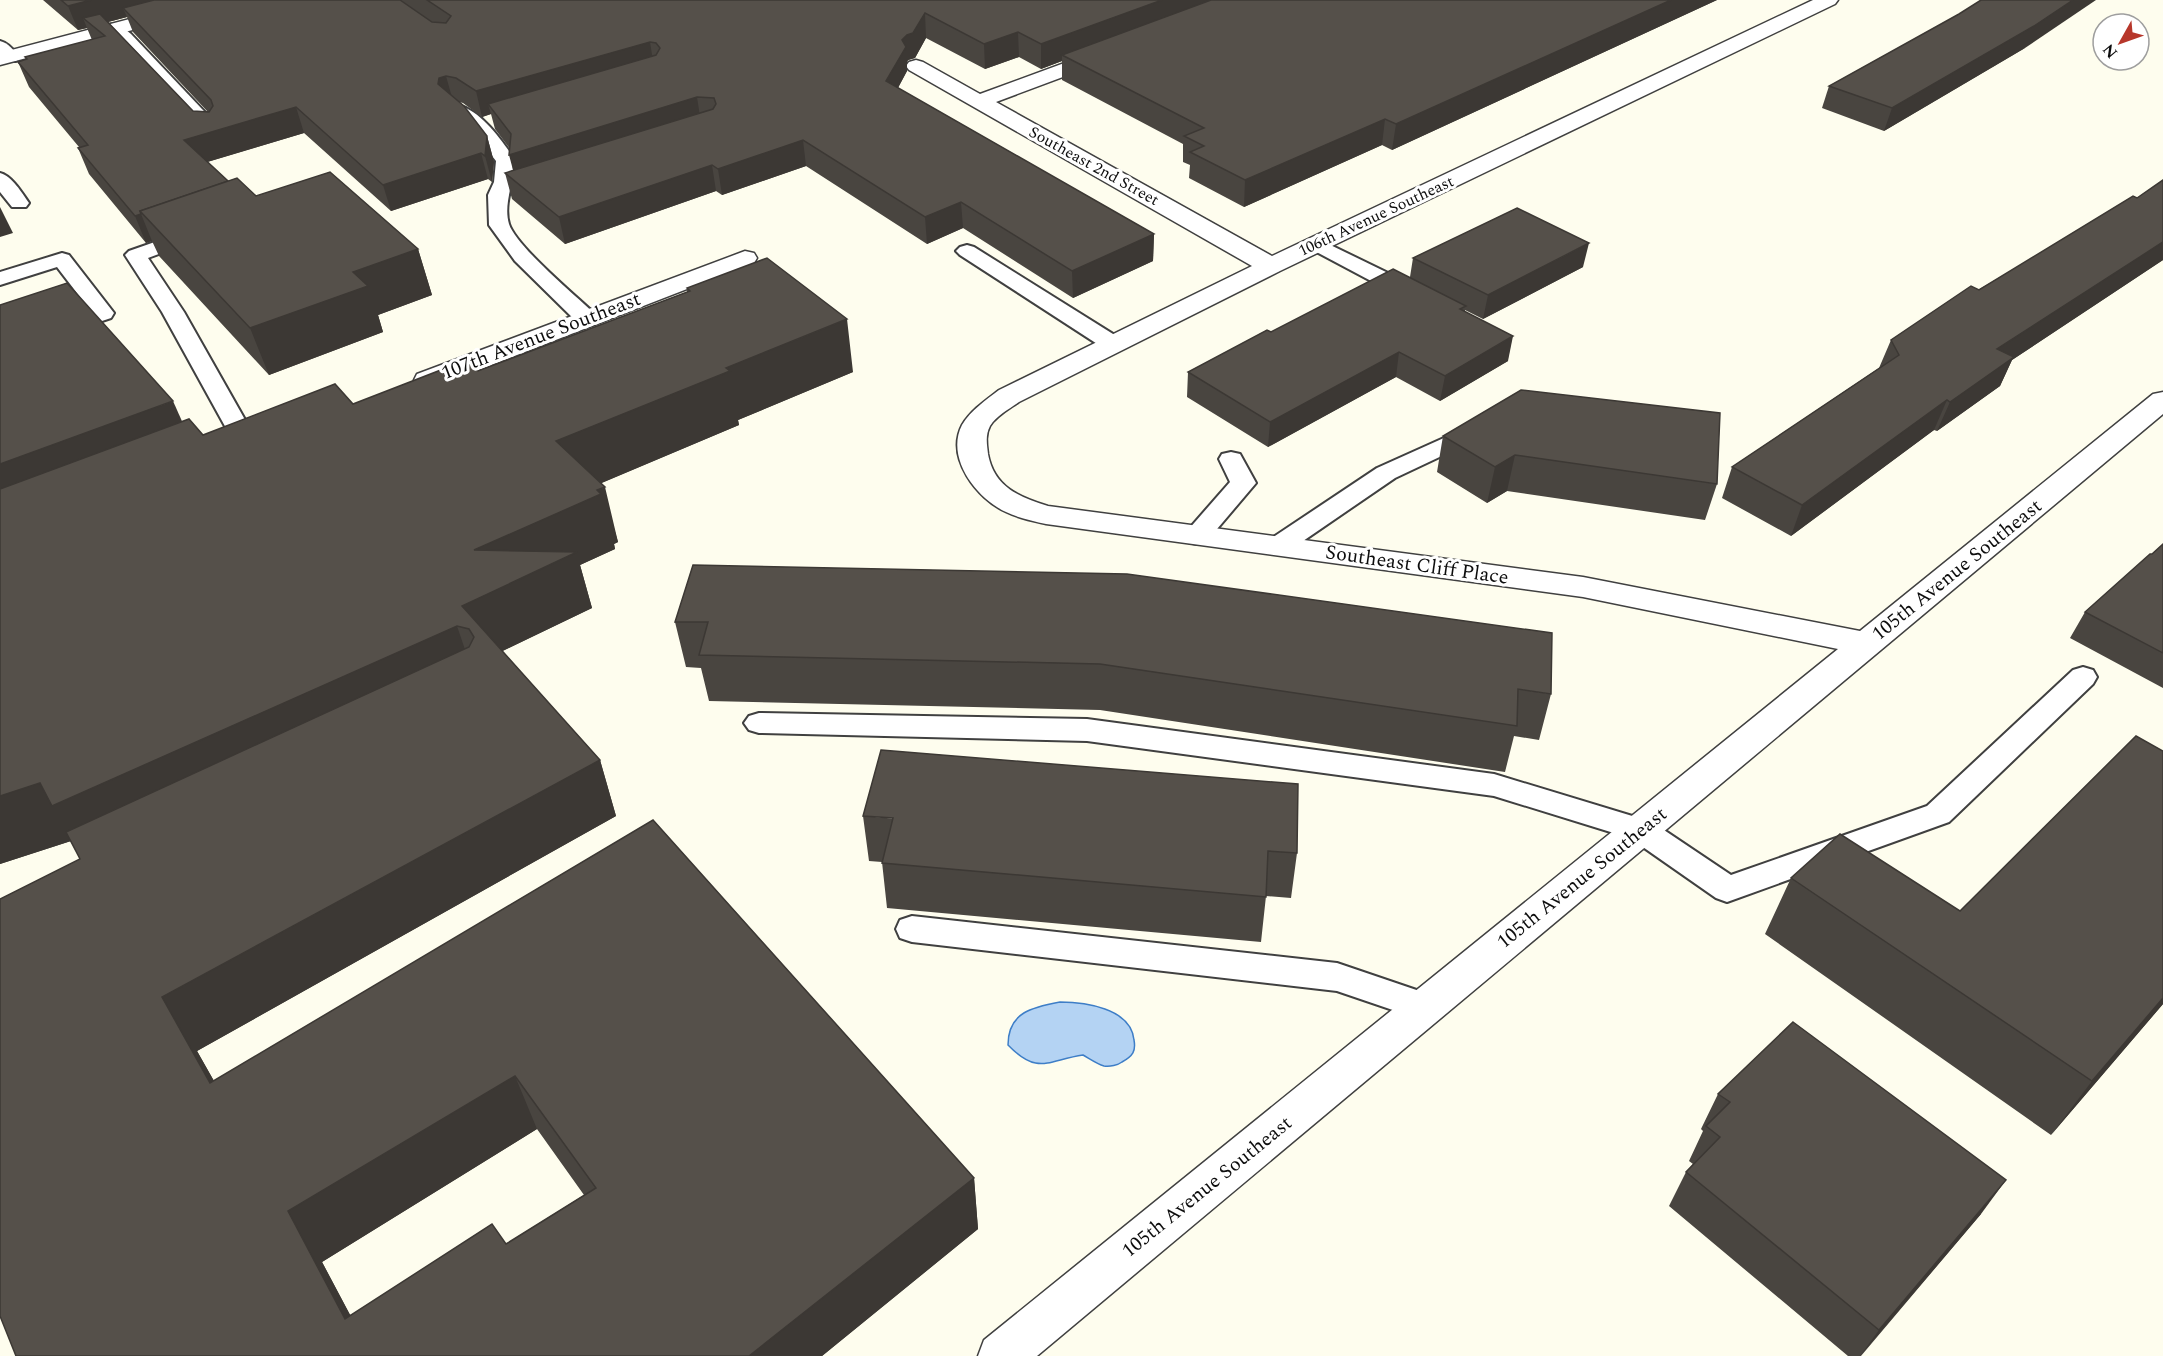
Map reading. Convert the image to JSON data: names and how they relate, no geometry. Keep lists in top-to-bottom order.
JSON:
{
  "streets": {
    "street": [
      "Southeast 2nd Street",
      "106th Avenue Southeast",
      "107th Avenue Southeast",
      "Southeast Cliff Place",
      "105th Avenue Southeast"
    ]
  },
  "crossings": [
    ["Southeast 2nd Street", "106th Avenue Southeast"],
    ["106th Avenue Southeast", "Southeast Cliff Place"],
    ["Southeast Cliff Place", "105th Avenue Southeast"]
  ],
  "north": "bottom left"
}
